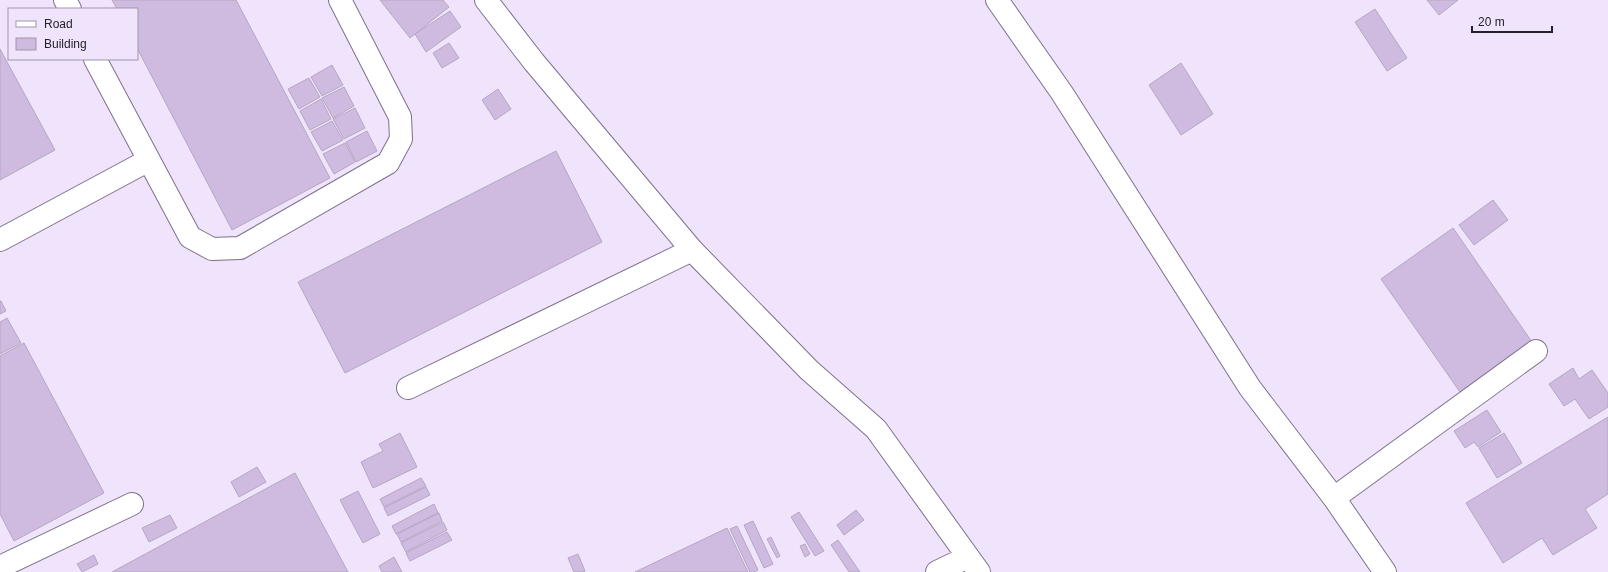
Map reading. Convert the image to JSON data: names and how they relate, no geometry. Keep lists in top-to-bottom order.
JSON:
{
  "legend": ["Road", "Building"],
  "scale_bar": "20 m"
}
